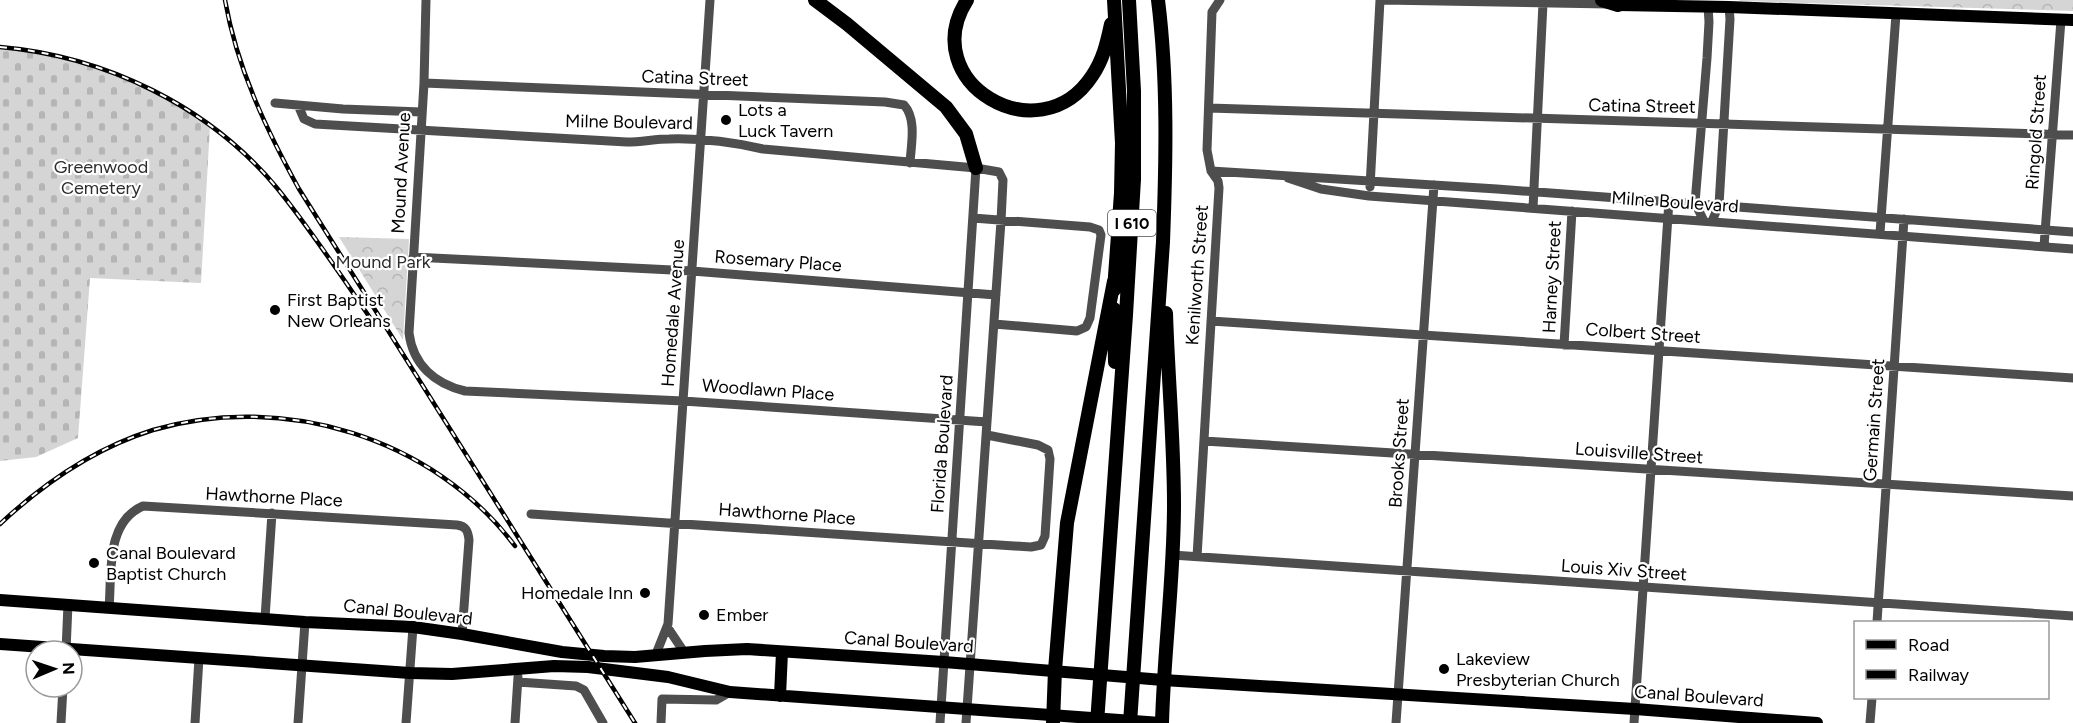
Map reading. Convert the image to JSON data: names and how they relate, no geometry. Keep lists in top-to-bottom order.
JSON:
{
  "streets": {
    "highway": ["I 610"],
    "main road": ["Canal Boulevard"],
    "street": [
      "Catina Street",
      "Milne Boulevard",
      "Ringold Street",
      "Mound Avenue",
      "Rosemary Place",
      "Kenilworth Street",
      "Harney Street",
      "Homedale Avenue",
      "Colbert Street",
      "Woodlawn Place",
      "Germain Street",
      "Florida Boulevard",
      "Brooks Street",
      "Louisville Street",
      "Hawthorne Place",
      "Louis Xiv Street"
    ]
  },
  "crossings": [
    ["Catina Street", "Milne Boulevard"],
    ["Catina Street", "Ringold Street"],
    ["Catina Street", "Mound Avenue"],
    ["Catina Street", "Kenilworth Street"],
    ["Catina Street", "Harney Street"],
    ["Catina Street", "Homedale Avenue"],
    ["Milne Boulevard", "Ringold Street"],
    ["Milne Boulevard", "Mound Avenue"],
    ["Milne Boulevard", "Kenilworth Street"],
    ["Milne Boulevard", "Harney Street"],
    ["Milne Boulevard", "Homedale Avenue"],
    ["Milne Boulevard", "Germain Street"],
    ["Milne Boulevard", "Florida Boulevard"],
    ["Milne Boulevard", "Brooks Street"],
    ["Mound Avenue", "Rosemary Place"],
    ["Mound Avenue", "Woodlawn Place"],
    ["Rosemary Place", "Homedale Avenue"],
    ["Rosemary Place", "Florida Boulevard"],
    ["Kenilworth Street", "Colbert Street"],
    ["Kenilworth Street", "Louisville Street"],
    ["Kenilworth Street", "Louis Xiv Street"],
    ["Harney Street", "Colbert Street"],
    ["Homedale Avenue", "Woodlawn Place"],
    ["Homedale Avenue", "Hawthorne Place"],
    ["Homedale Avenue", "Canal Boulevard"],
    ["Colbert Street", "Germain Street"],
    ["Colbert Street", "Brooks Street"],
    ["Woodlawn Place", "Florida Boulevard"],
    ["Germain Street", "Louisville Street"],
    ["Germain Street", "Louis Xiv Street"],
    ["Florida Boulevard", "Hawthorne Place"],
    ["Florida Boulevard", "Canal Boulevard"],
    ["Brooks Street", "Louisville Street"],
    ["Brooks Street", "Louis Xiv Street"],
    ["Brooks Street", "Canal Boulevard"],
    ["Hawthorne Place", "Canal Boulevard"]
  ],
  "parks": ["Greenwood Cemetery", "Mound Park"],
  "places": [
    "Lots a Luck Tavern",
    "First Baptist New Orleans",
    "Canal Boulevard Baptist Church",
    "Homedale Inn",
    "Ember",
    "Lakeview Presbyterian Church"
  ],
  "legend": ["Road", "Railway"],
  "north": "right"
}
